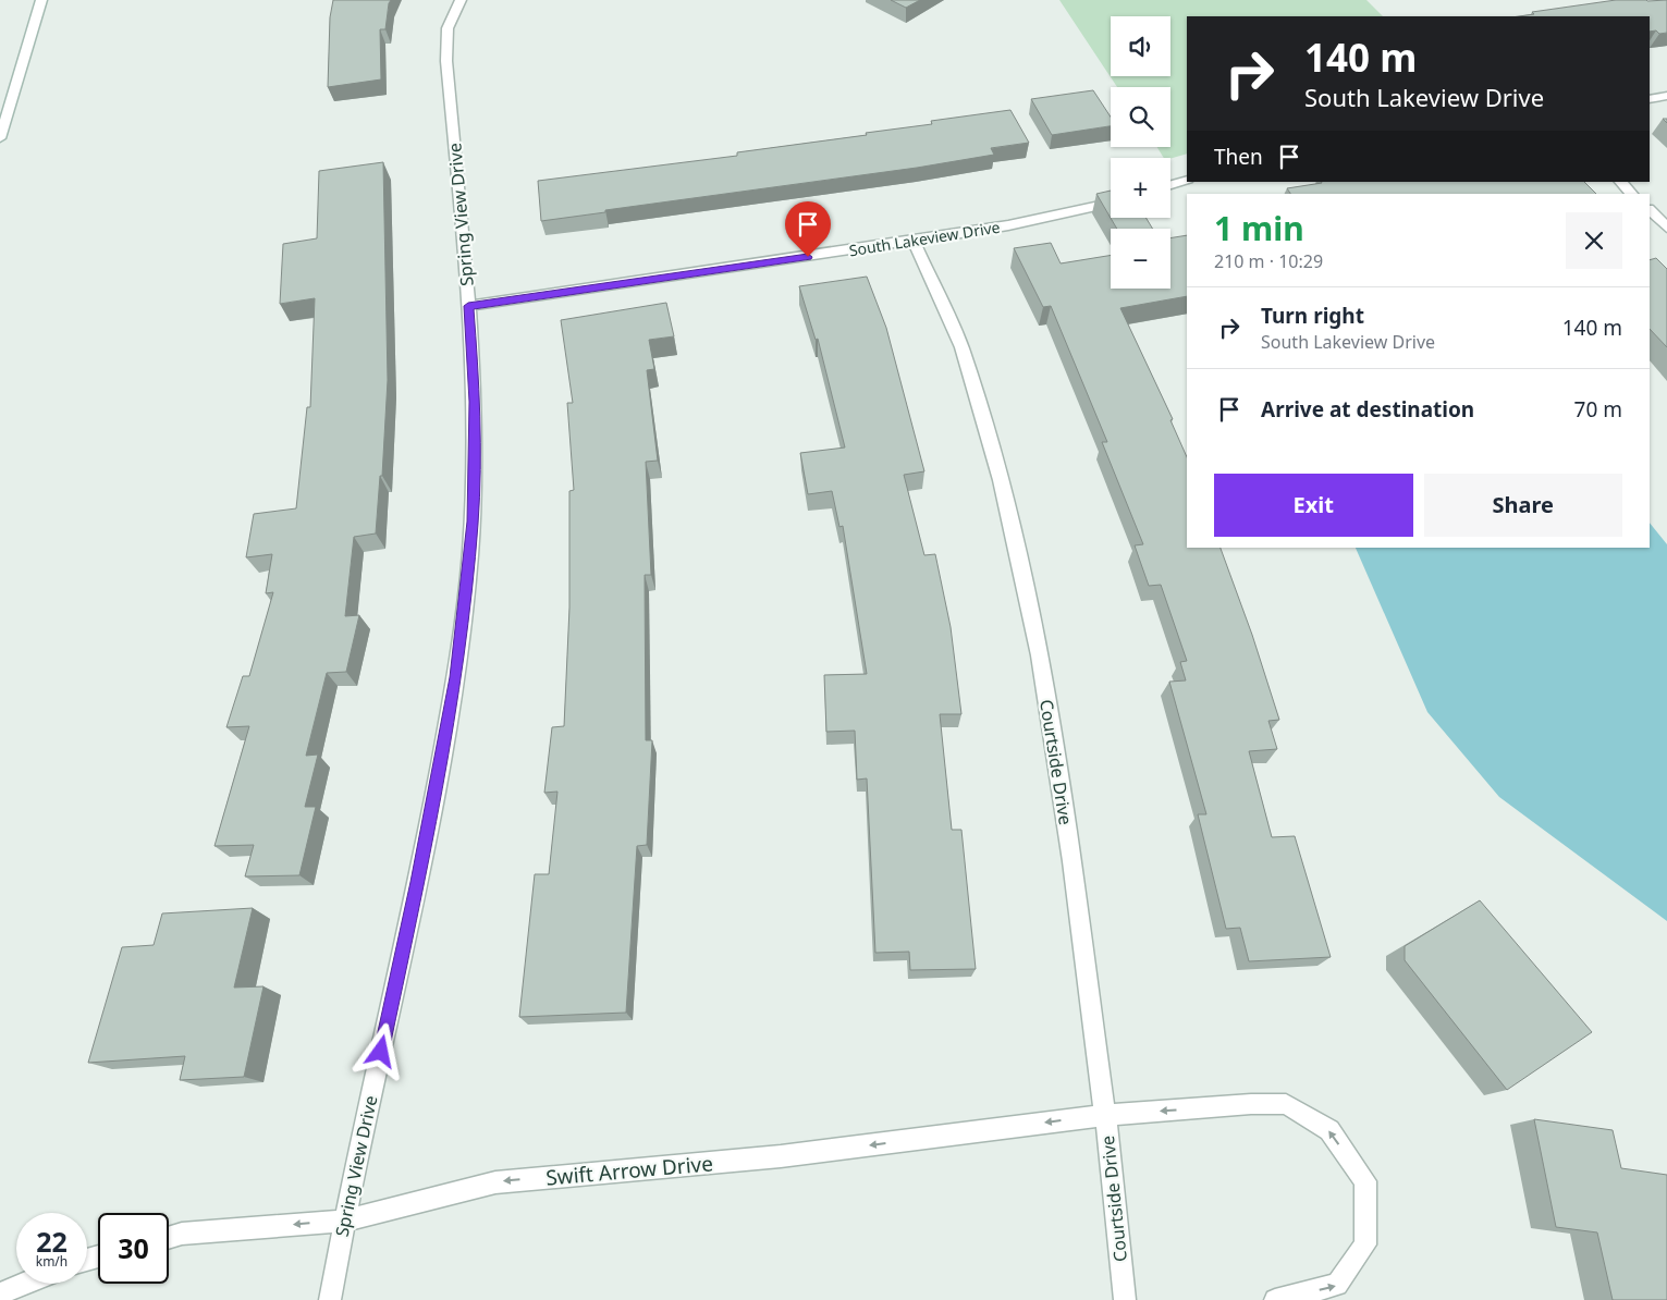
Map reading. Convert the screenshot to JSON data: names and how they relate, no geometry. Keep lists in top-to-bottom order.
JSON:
{
  "streets": {
    "street": [
      "Spring View Drive",
      "South Lakeview Drive",
      "Courtside Drive",
      "Swift Arrow Drive"
    ]
  },
  "crossings": [
    ["Spring View Drive", "South Lakeview Drive"],
    ["Spring View Drive", "Swift Arrow Drive"],
    ["South Lakeview Drive", "Courtside Drive"],
    ["Courtside Drive", "Swift Arrow Drive"]
  ],
  "page": {
    "map_buttons": ["+", "−"],
    "turn": ["140 m", "South Lakeview Drive"],
    "then": "Then",
    "heading": ["1 min", "210 m · 10:29"],
    "list": [
      {
        "name": "Turn right",
        "note": "South Lakeview Drive",
        "value": "140 m"
      },
      {
        "name": "Arrive at destination",
        "value": "70 m"
      }
    ],
    "buttons": ["Exit", "Share"],
    "speed": "22 km/h",
    "limit": "30"
  }
}
